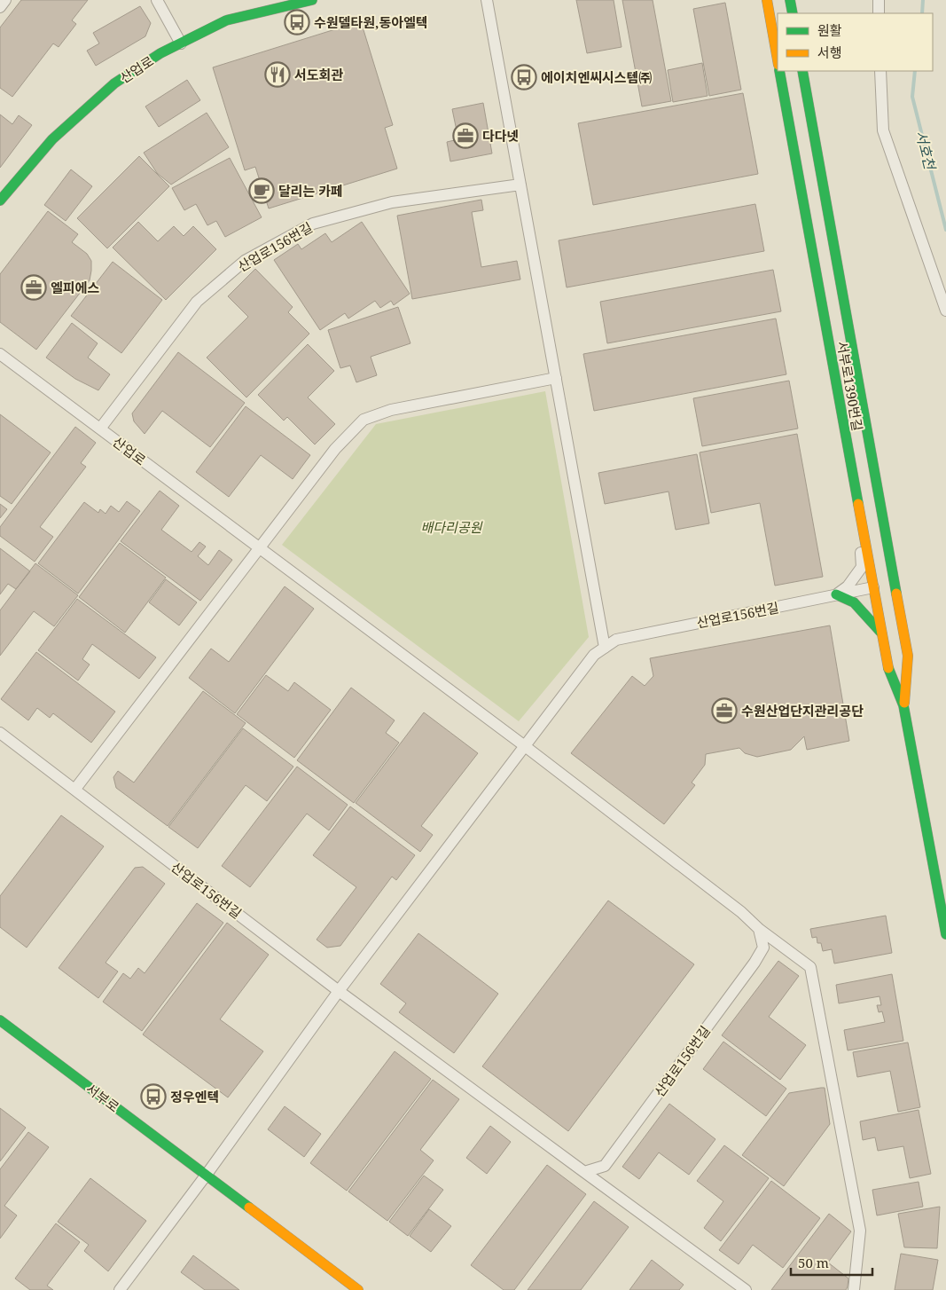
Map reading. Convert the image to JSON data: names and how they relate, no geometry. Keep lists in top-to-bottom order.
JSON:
{
  "streets": {
    "street": [
      "산업로",
      "산업로156번길",
      "서부로1390번길",
      "서부로"
    ]
  },
  "crossings": [
    ["산업로", "산업로156번길"],
    ["산업로156번길", "서부로1390번길"]
  ],
  "water": ["서호천"],
  "parks": ["배다리공원"],
  "places": {
    "bus stop": ["수원델타원,동아엘텍", "에이치엔씨시스템㈜", "정우엔텍"],
    "restaurant": ["서도회관"],
    "office": ["다다넷", "엘피에스", "수원산업단지관리공단"],
    "cafe": ["달리는 카페"]
  },
  "legend": ["원활", "서행"],
  "scale_bar": "50 m"
}
